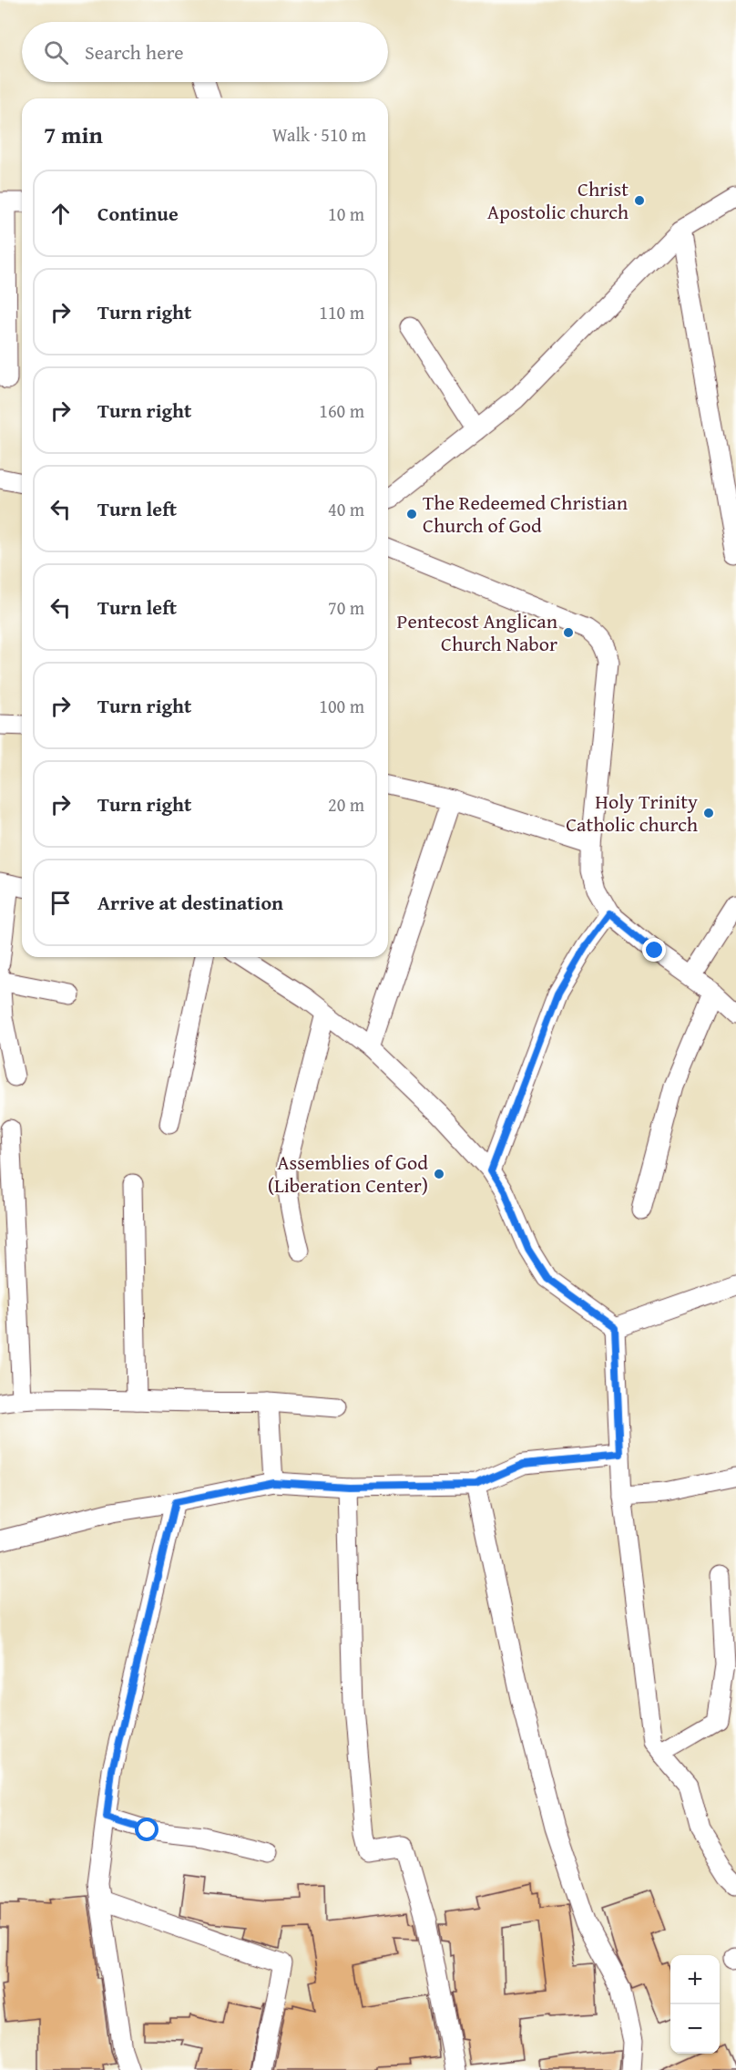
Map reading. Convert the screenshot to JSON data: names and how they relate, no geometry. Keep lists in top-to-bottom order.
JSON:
{
  "places": [
    "Christ Apostolic church",
    "The Redeemed Christian Church of God",
    "Pentecost Anglican Church Nabor",
    "Holy Trinity Catholic church",
    "Assemblies of God (Liberation Center)"
  ],
  "page": {
    "search": "Search here",
    "heading": ["7 min", "Walk · 510 m"],
    "list": [
      ["Continue", "10 m"],
      ["Turn right", "110 m"],
      ["Turn right", "160 m"],
      ["Turn left", "40 m"],
      ["Turn left", "70 m"],
      ["Turn right", "100 m"],
      ["Turn right", "20 m"],
      "Arrive at destination"
    ],
    "map_buttons": ["+", "−"]
  }
}
